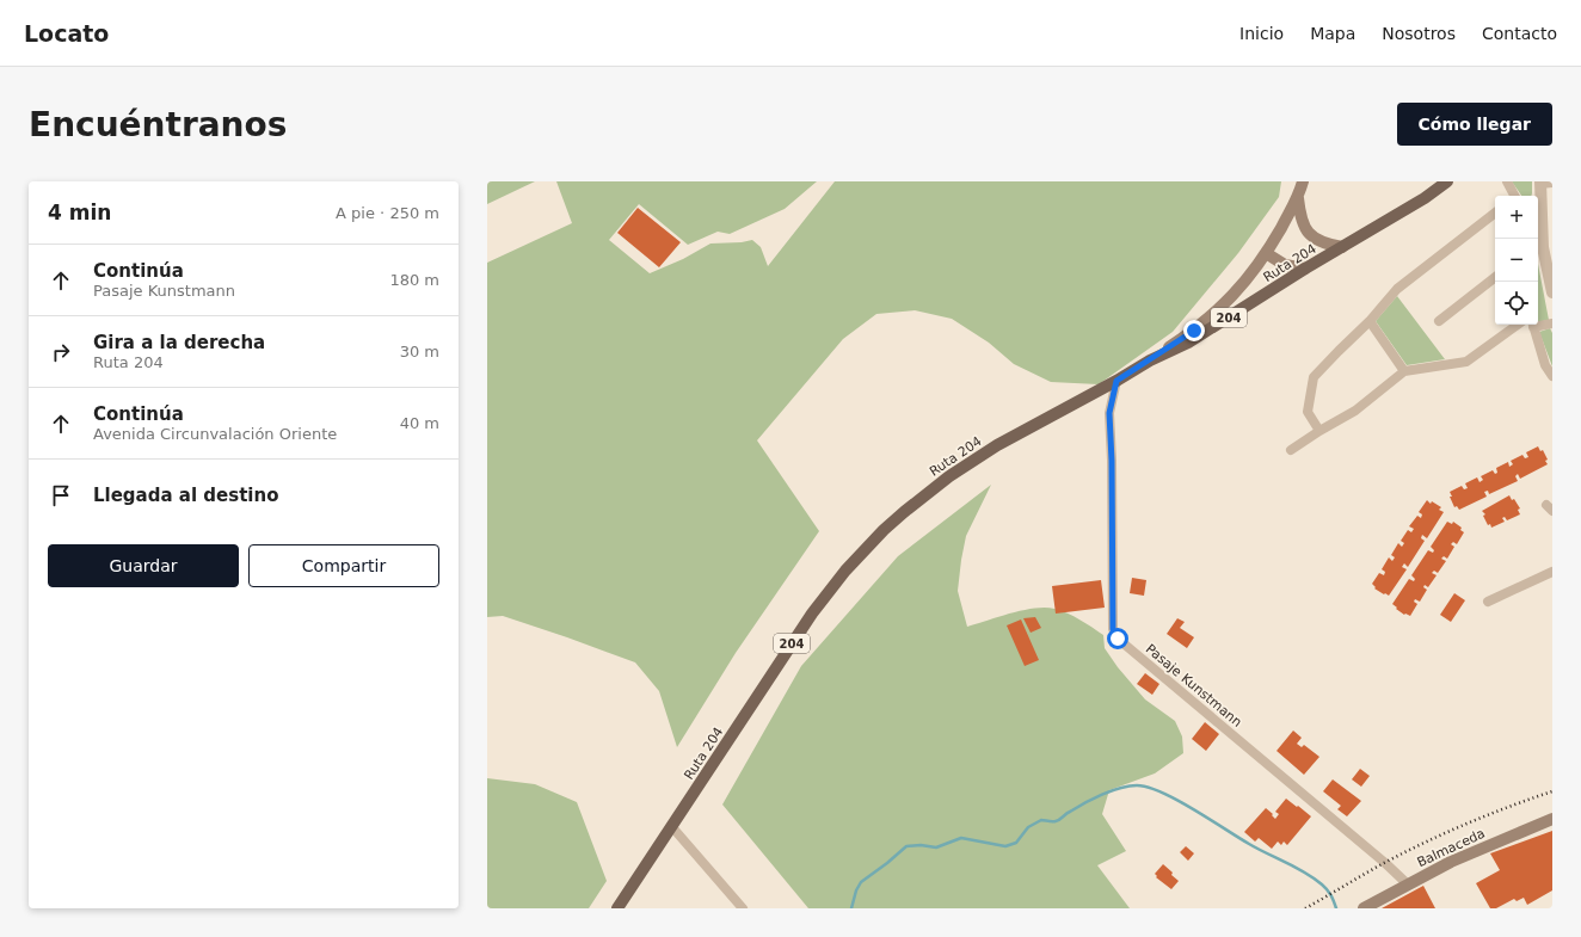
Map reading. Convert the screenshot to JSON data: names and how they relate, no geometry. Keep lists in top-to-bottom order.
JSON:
{
  "streets": {
    "main road": ["Ruta 204", "204", "Balmaceda"],
    "street": ["Pasaje Kunstmann"]
  },
  "crossings": [
    ["Ruta 204", "Pasaje Kunstmann"],
    ["Pasaje Kunstmann", "Balmaceda"]
  ],
  "page": {
    "header": "Locato",
    "nav": [
      "Inicio",
      "Mapa",
      "Nosotros",
      "Contacto"
    ],
    "buttons": [
      "Cómo llegar",
      ["Guardar", "Compartir"]
    ],
    "title": "Encuéntranos",
    "heading": ["4 min", "A pie · 250 m"],
    "map_buttons": ["+", "−"],
    "list": [
      ["Continúa", "Pasaje Kunstmann", "180 m"],
      ["Gira a la derecha", "Ruta 204", "30 m"],
      ["Continúa", "Avenida Circunvalación Oriente", "40 m"],
      "Llegada al destino"
    ]
  }
}
